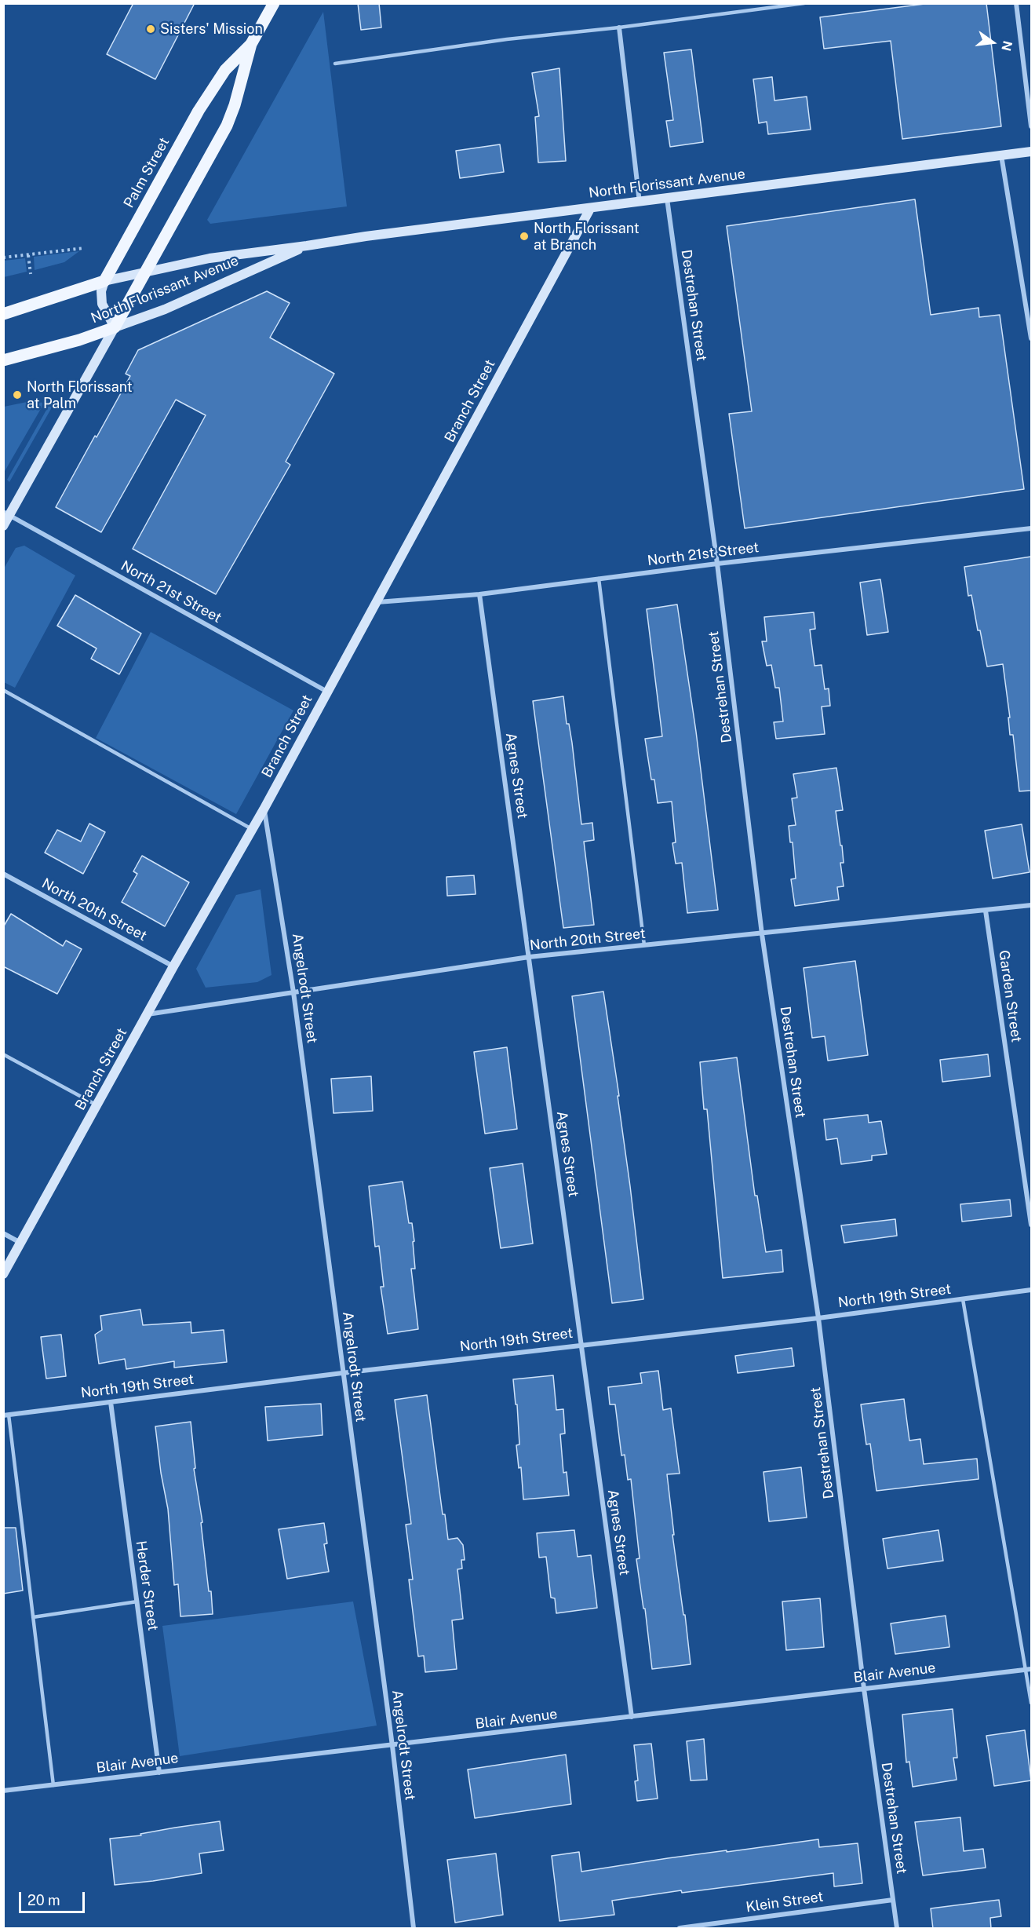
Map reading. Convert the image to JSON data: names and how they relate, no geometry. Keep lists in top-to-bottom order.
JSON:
{
  "streets": {
    "main road": ["Palm Street", "North Florissant Avenue"],
    "street": [
      "Destrehan Street",
      "Branch Street",
      "North 21st Street",
      "Agnes Street",
      "North 20th Street",
      "Angelrodt Street",
      "Garden Street",
      "North 19th Street",
      "Herder Street",
      "Blair Avenue",
      "Klein Street"
    ]
  },
  "crossings": [
    ["Palm Street", "North Florissant Avenue"],
    ["Palm Street", "North 21st Street"],
    ["North Florissant Avenue", "Destrehan Street"],
    ["North Florissant Avenue", "Branch Street"],
    ["Destrehan Street", "North 21st Street"],
    ["Destrehan Street", "North 20th Street"],
    ["Destrehan Street", "North 19th Street"],
    ["Destrehan Street", "Blair Avenue"],
    ["Destrehan Street", "Klein Street"],
    ["Branch Street", "North 21st Street"],
    ["Branch Street", "North 20th Street"],
    ["Branch Street", "Angelrodt Street"],
    ["North 21st Street", "Agnes Street"],
    ["Agnes Street", "North 20th Street"],
    ["Agnes Street", "North 19th Street"],
    ["Agnes Street", "Blair Avenue"],
    ["North 20th Street", "Angelrodt Street"],
    ["North 20th Street", "Garden Street"],
    ["Angelrodt Street", "North 19th Street"],
    ["Angelrodt Street", "Blair Avenue"],
    ["North 19th Street", "Herder Street"],
    ["Herder Street", "Blair Avenue"]
  ],
  "places": ["Sisters' Mission", "North Florissant at Branch", "North Florissant at Palm"],
  "scale_bar": "20 m",
  "north": "right"
}
